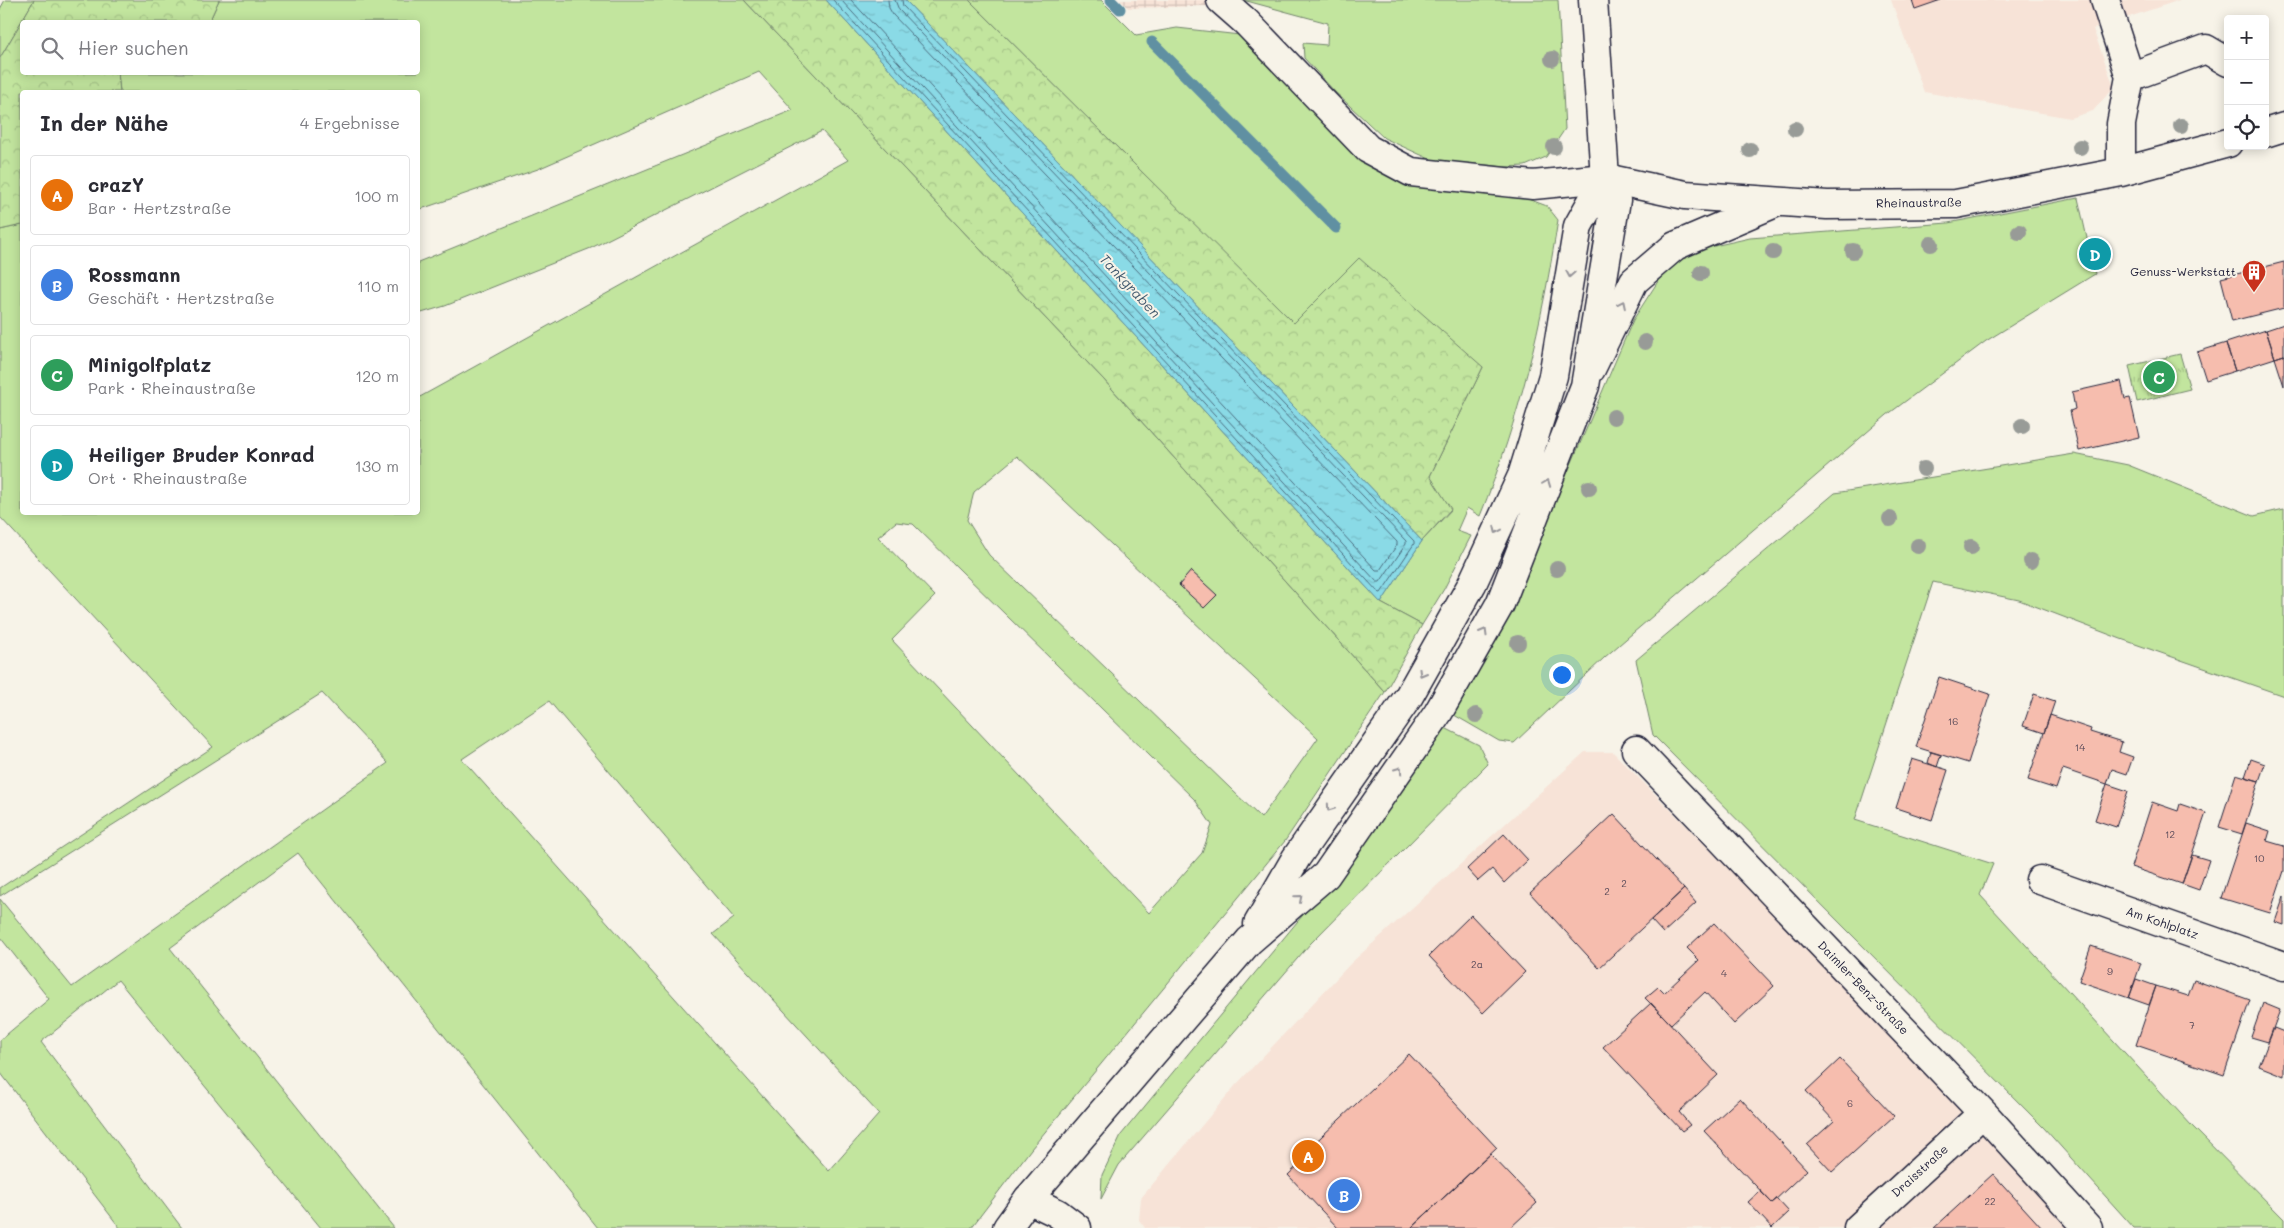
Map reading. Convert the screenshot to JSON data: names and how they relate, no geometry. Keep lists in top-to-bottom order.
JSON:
{
  "streets": {
    "main road": [
      "Rheinaustraße",
      "Am Kohlplatz",
      "Daimler-Benz-Straße",
      "Draisstraße"
    ]
  },
  "crossings": [
    ["Daimler-Benz-Straße", "Draisstraße"]
  ],
  "water": ["Tankgraben"],
  "places": {
    "building": ["Genuss-Werkstatt"]
  },
  "house_numbers": [
    "16",
    "14",
    "12",
    "10",
    "2",
    "2",
    "2a",
    "9",
    "4",
    "7",
    "6",
    "22"
  ],
  "page": {
    "map_buttons": ["+", "−"],
    "search": "Hier suchen",
    "heading": ["In der Nähe", "4 Ergebnisse"],
    "list": [
      {
        "mark": "A",
        "name": "crazY",
        "note": "Bar · Hertzstraße",
        "value": "100 m"
      },
      {
        "mark": "B",
        "name": "Rossmann",
        "note": "Geschäft · Hertzstraße",
        "value": "110 m"
      },
      {
        "mark": "C",
        "name": "Minigolfplatz",
        "note": "Park · Rheinaustraße",
        "value": "120 m"
      },
      {
        "mark": "D",
        "name": "Heiliger Bruder Konrad",
        "note": "Ort · Rheinaustraße",
        "value": "130 m"
      }
    ],
    "pins": [
      "D",
      "C",
      "A",
      "B"
    ]
  }
}
